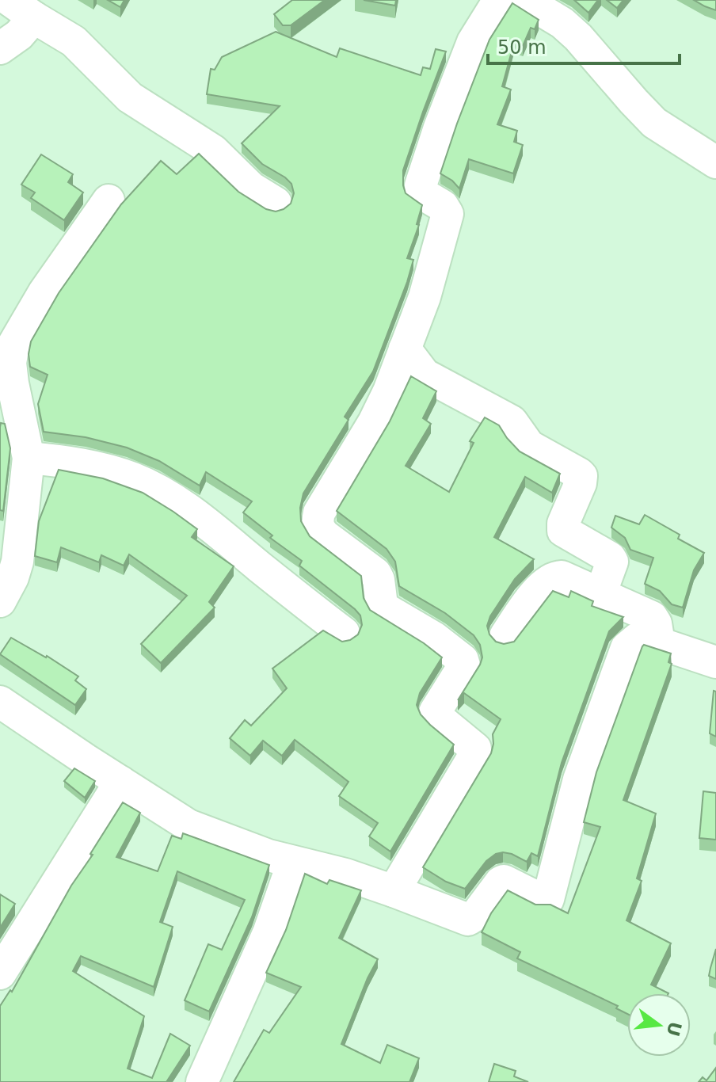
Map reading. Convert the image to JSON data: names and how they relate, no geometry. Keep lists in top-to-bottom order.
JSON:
{
  "scale_bar": "50 m",
  "north": "right"
}
